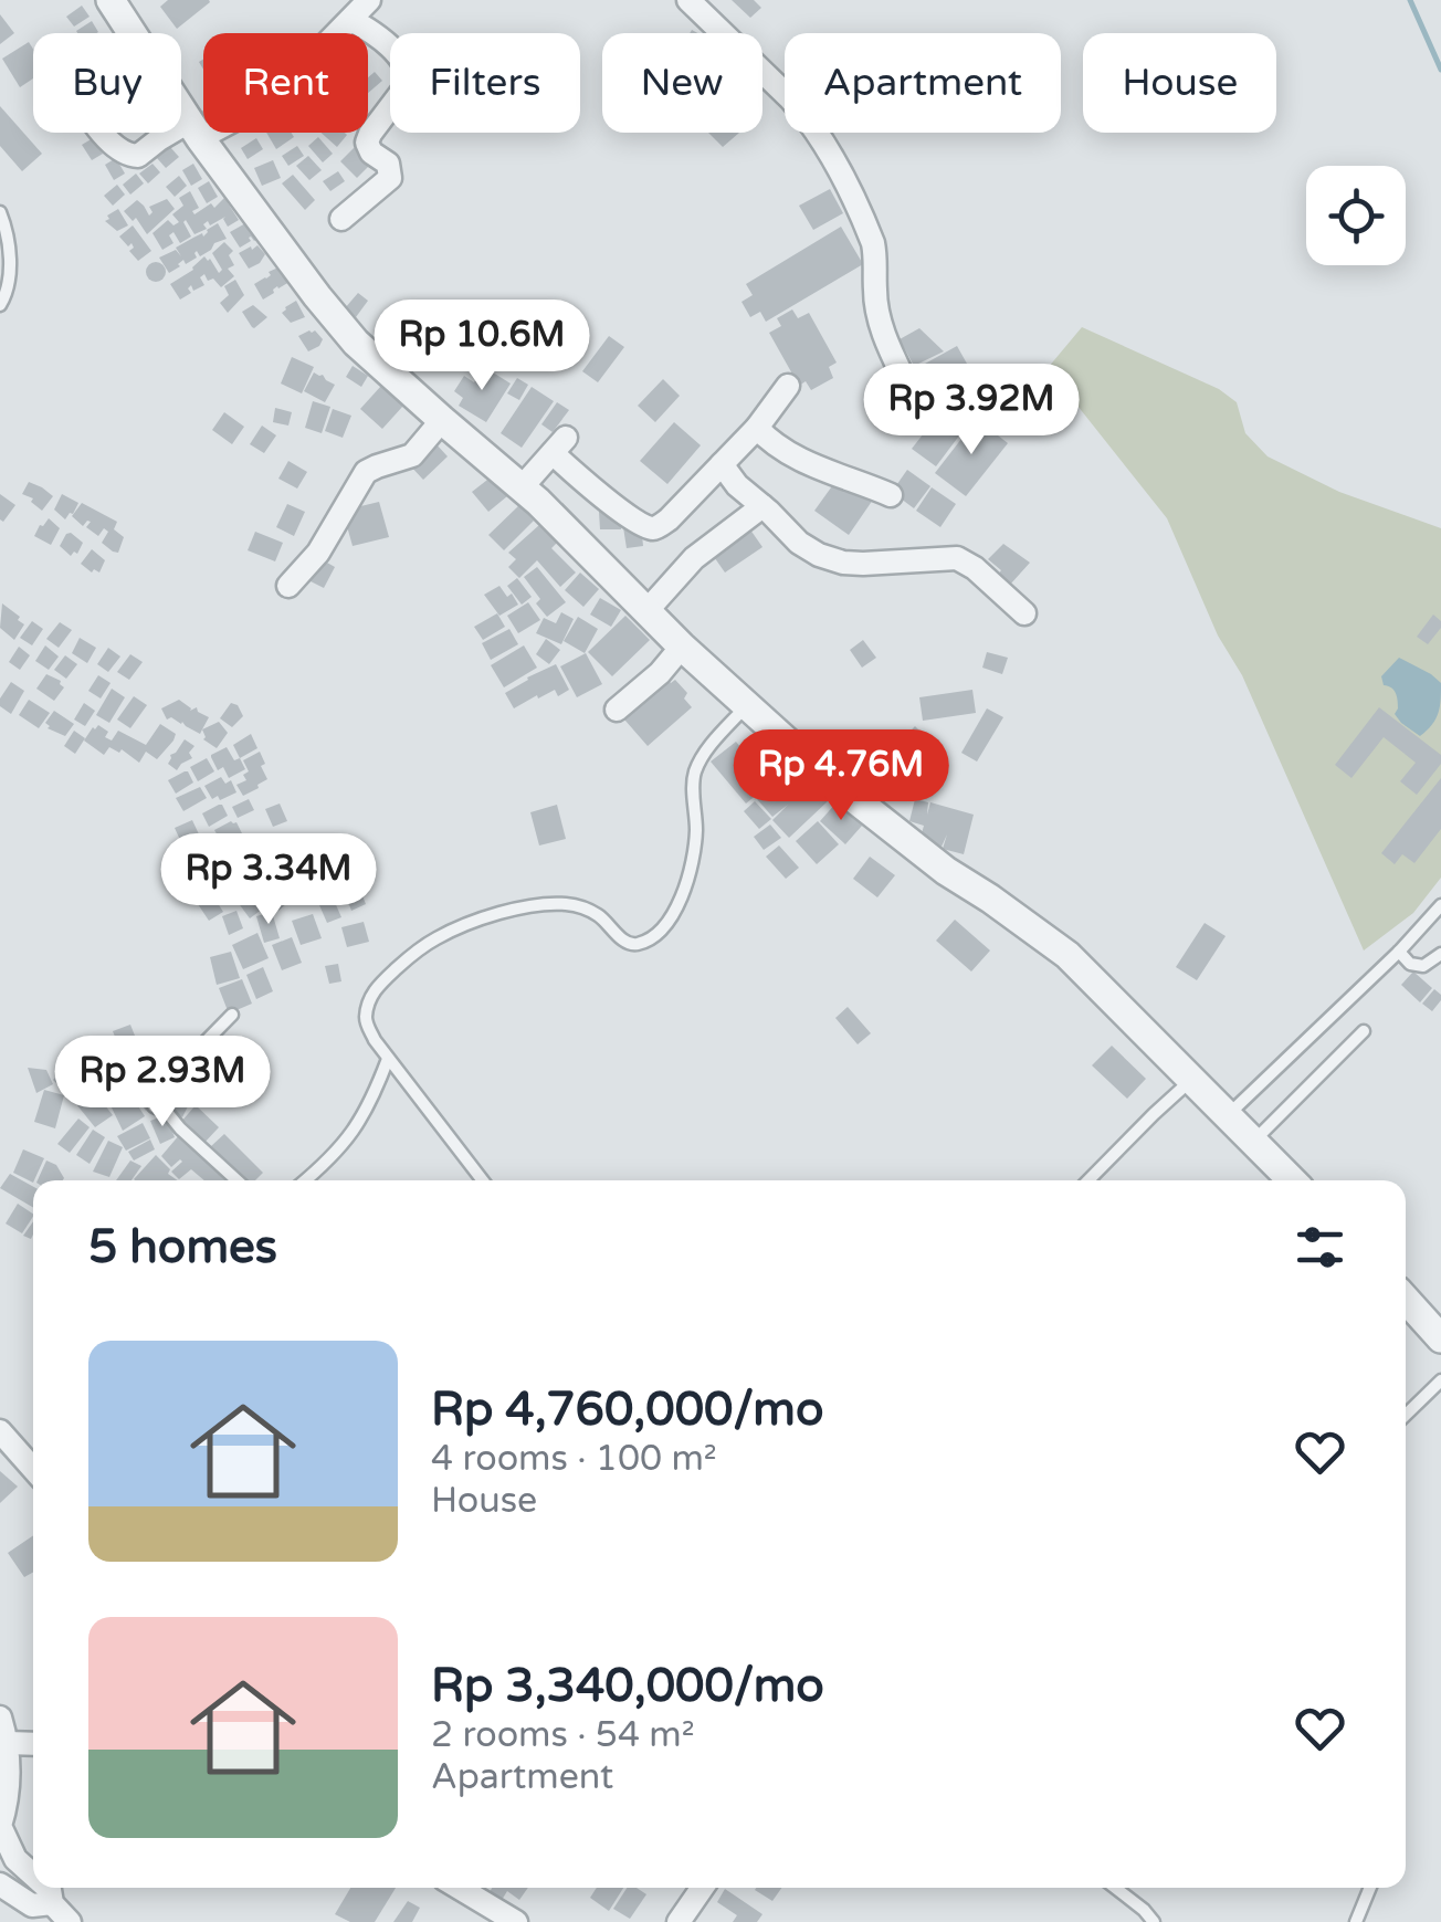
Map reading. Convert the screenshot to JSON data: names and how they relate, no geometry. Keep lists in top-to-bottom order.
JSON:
{
  "page": {
    "chip": [
      "Buy",
      "Rent",
      "Filters",
      "New",
      "Apartment",
      "House"
    ],
    "price": [
      "Rp 10.6M",
      "Rp 3.92M",
      "Rp 4.76M",
      "Rp 3.34M",
      "Rp 2.93M"
    ],
    "heading": "5 homes",
    "list": [
      {
        "name": "Rp 4,760,000/mo",
        "note": "4 rooms · 100 m² · House"
      },
      {
        "name": "Rp 3,340,000/mo",
        "note": "2 rooms · 54 m² · Apartment"
      }
    ]
  }
}
